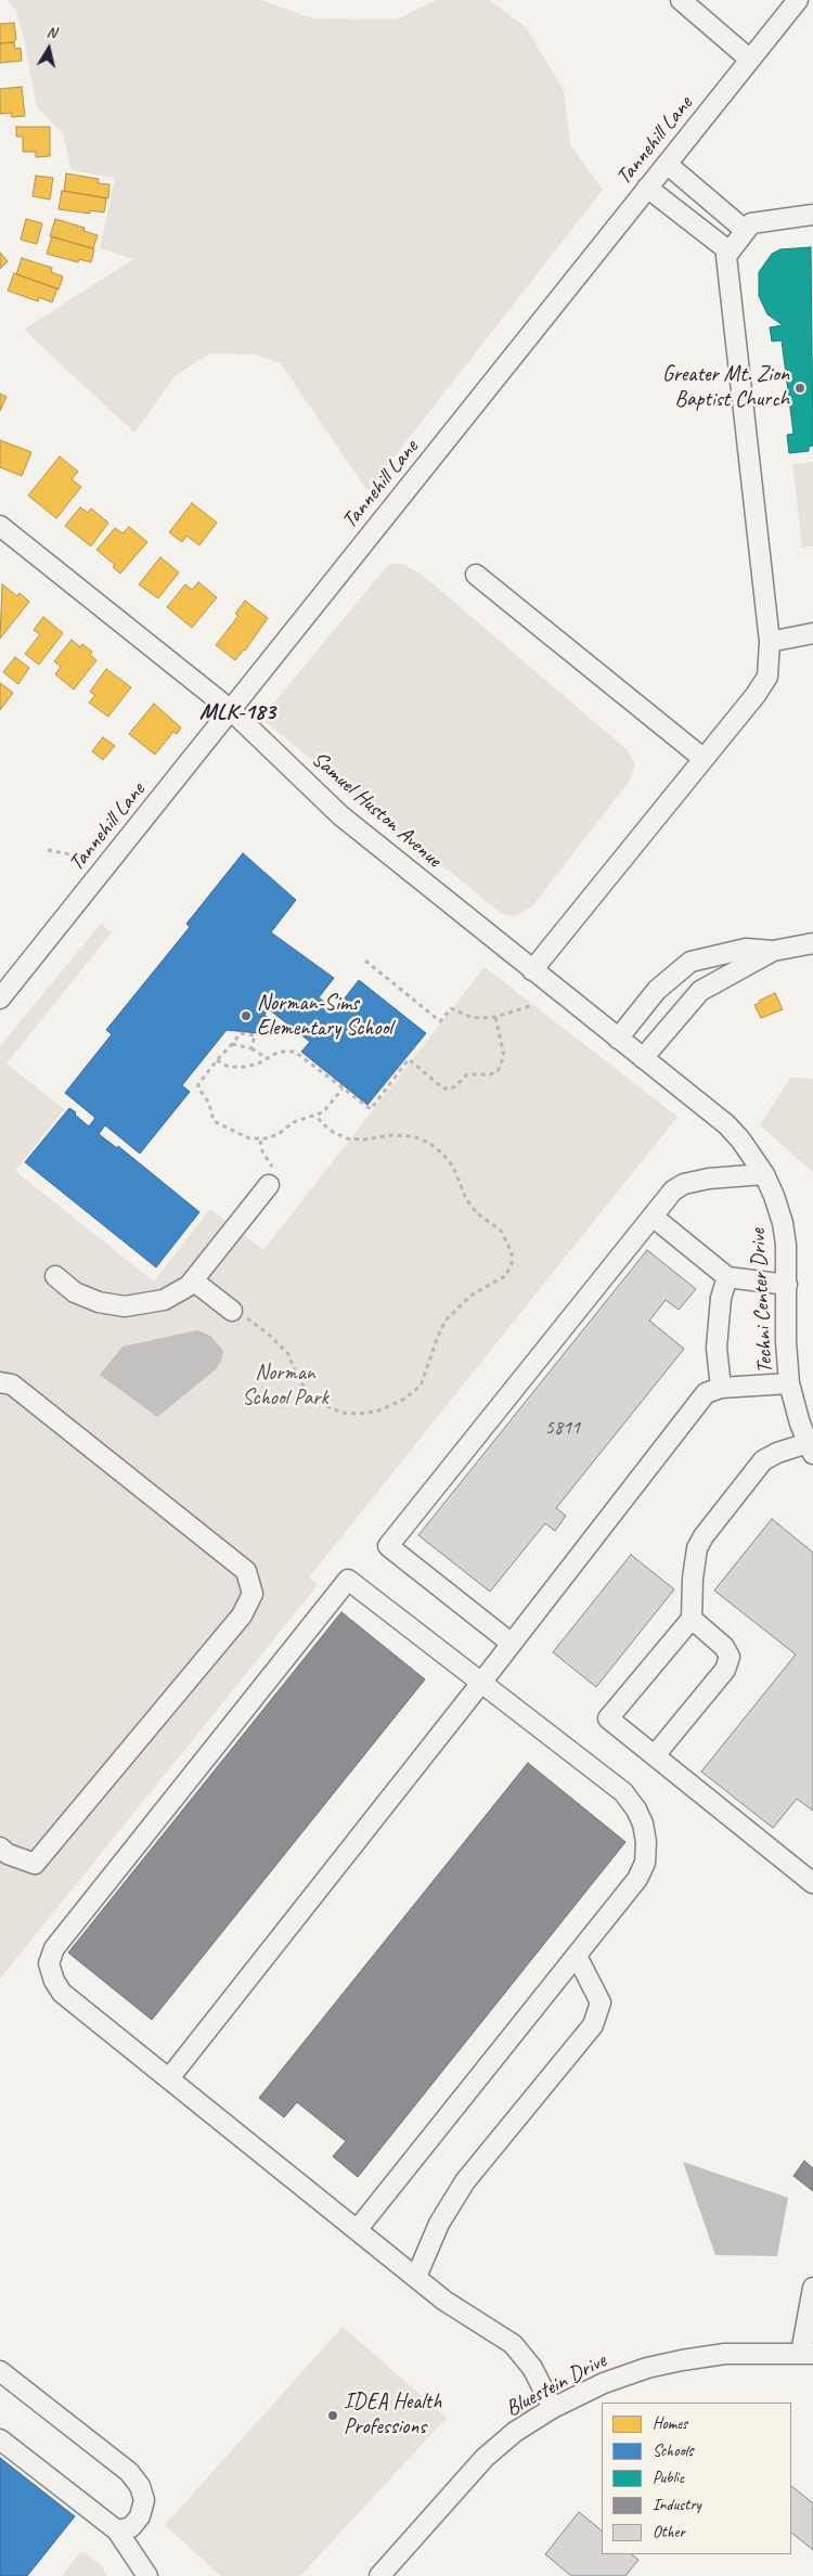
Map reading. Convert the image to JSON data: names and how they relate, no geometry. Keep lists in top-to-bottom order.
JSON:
{
  "streets": {
    "street": [
      "Tannehill Lane",
      "Samuel Huston Avenue",
      "Techni Center Drive",
      "Bluestein Drive"
    ]
  },
  "crossings": [
    ["Tannehill Lane", "Samuel Huston Avenue"],
    ["Samuel Huston Avenue", "Techni Center Drive"]
  ],
  "districts": ["MLK-183"],
  "parks": ["Norman School Park"],
  "places": ["Greater Mt. Zion Baptist Church", "Norman-Sims Elementary School", "IDEA Health Professions"],
  "house_numbers": ["5811"],
  "legend": [
    "Homes",
    "Schools",
    "Public",
    "Industry",
    "Other"
  ],
  "north": "top"
}
